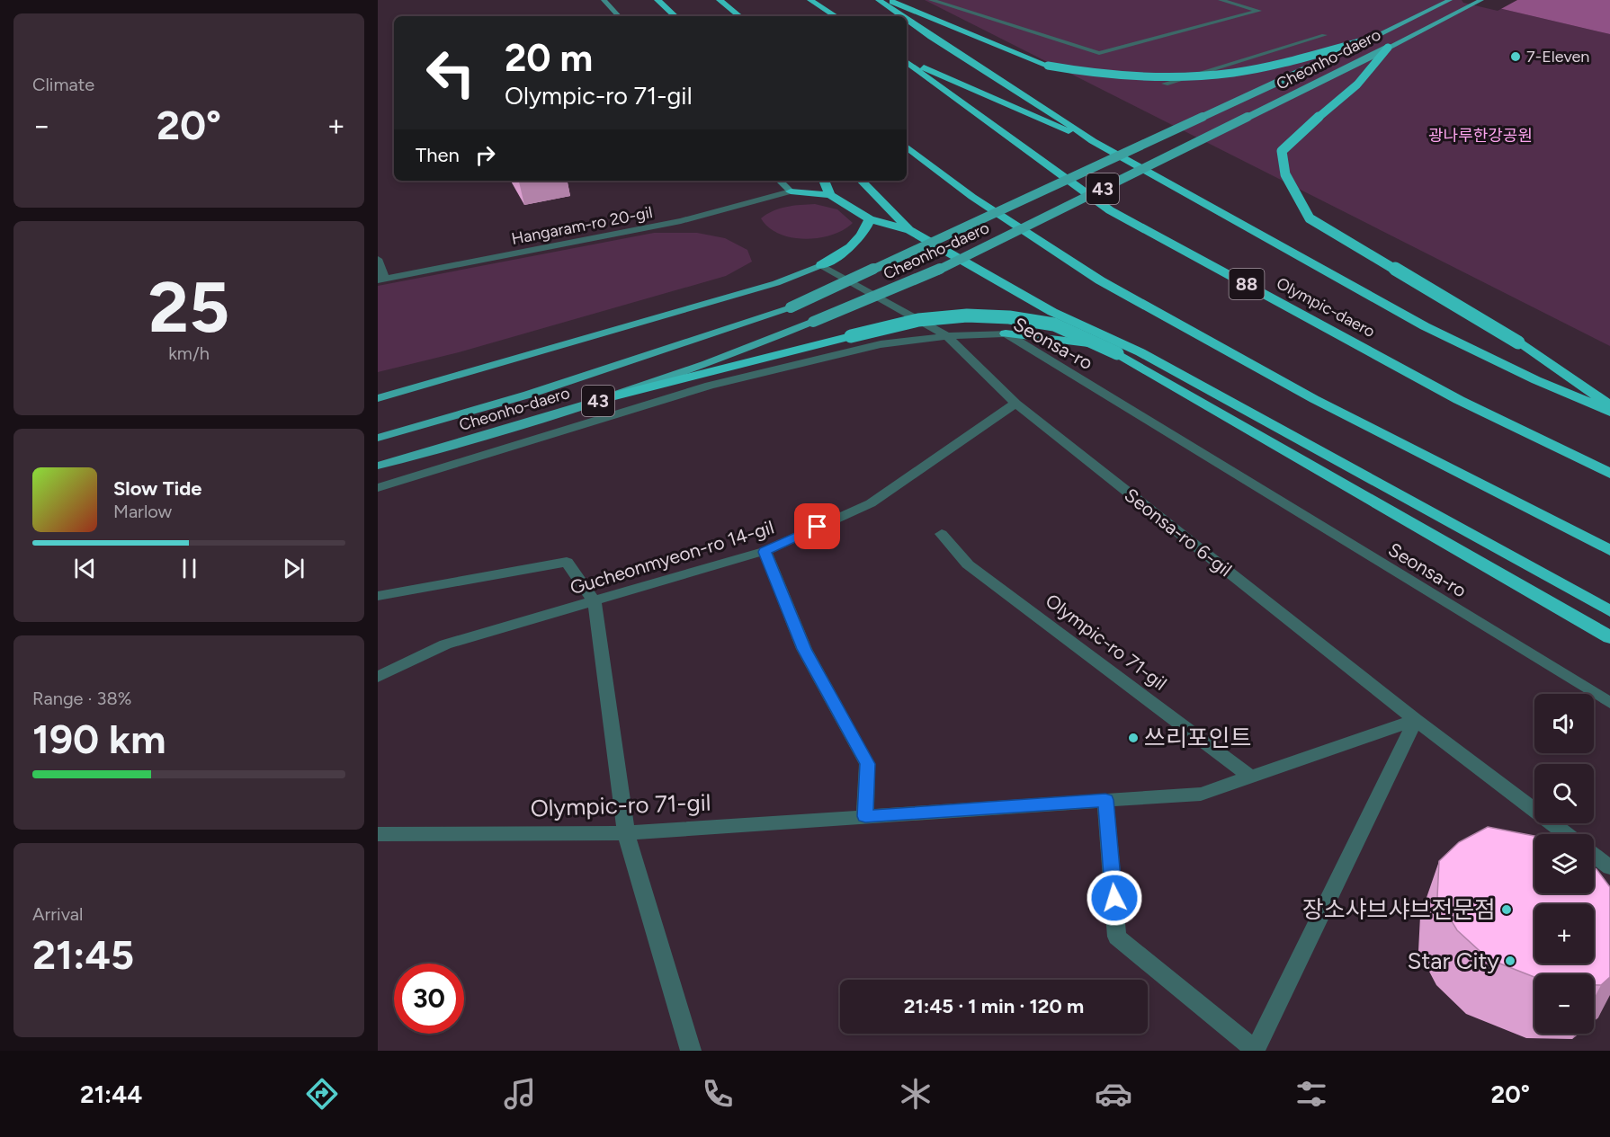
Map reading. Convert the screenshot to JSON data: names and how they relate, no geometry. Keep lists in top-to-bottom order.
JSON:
{
  "streets": {
    "highway": ["88", "Olympic-daero"],
    "main road": ["Cheonho-daero", "43"],
    "street": [
      "Hangaram-ro 20-gil",
      "Seonsa-ro",
      "Seonsa-ro 6-gil",
      "Gucheonmyeon-ro 14-gil",
      "Olympic-ro 71-gil"
    ]
  },
  "crossings": [
    ["Seonsa-ro", "Seonsa-ro 6-gil"],
    ["Seonsa-ro 6-gil", "Gucheonmyeon-ro 14-gil"],
    ["Seonsa-ro 6-gil", "Olympic-ro 71-gil"]
  ],
  "parks": ["광나루한강공원"],
  "places": [
    "7-Eleven",
    "쓰리포인트",
    "장소샤브샤브전문점",
    "Star City"
  ],
  "page": {
    "tile": [
      "Climate",
      ["25", "km/h"],
      ["Range · 38%", "190 km"],
      ["Arrival", "21:45"]
    ],
    "turn": ["20 m", "Olympic-ro 71-gil"],
    "heat": ["−", "20°", "+"],
    "then": "Then",
    "song": ["Slow Tide", "Marlow"],
    "map_buttons": ["+", "−"],
    "limit": "30",
    "trip": "21:45 · 1 min · 120 m",
    "tabs": ["21:44", "20°"]
  }
}
